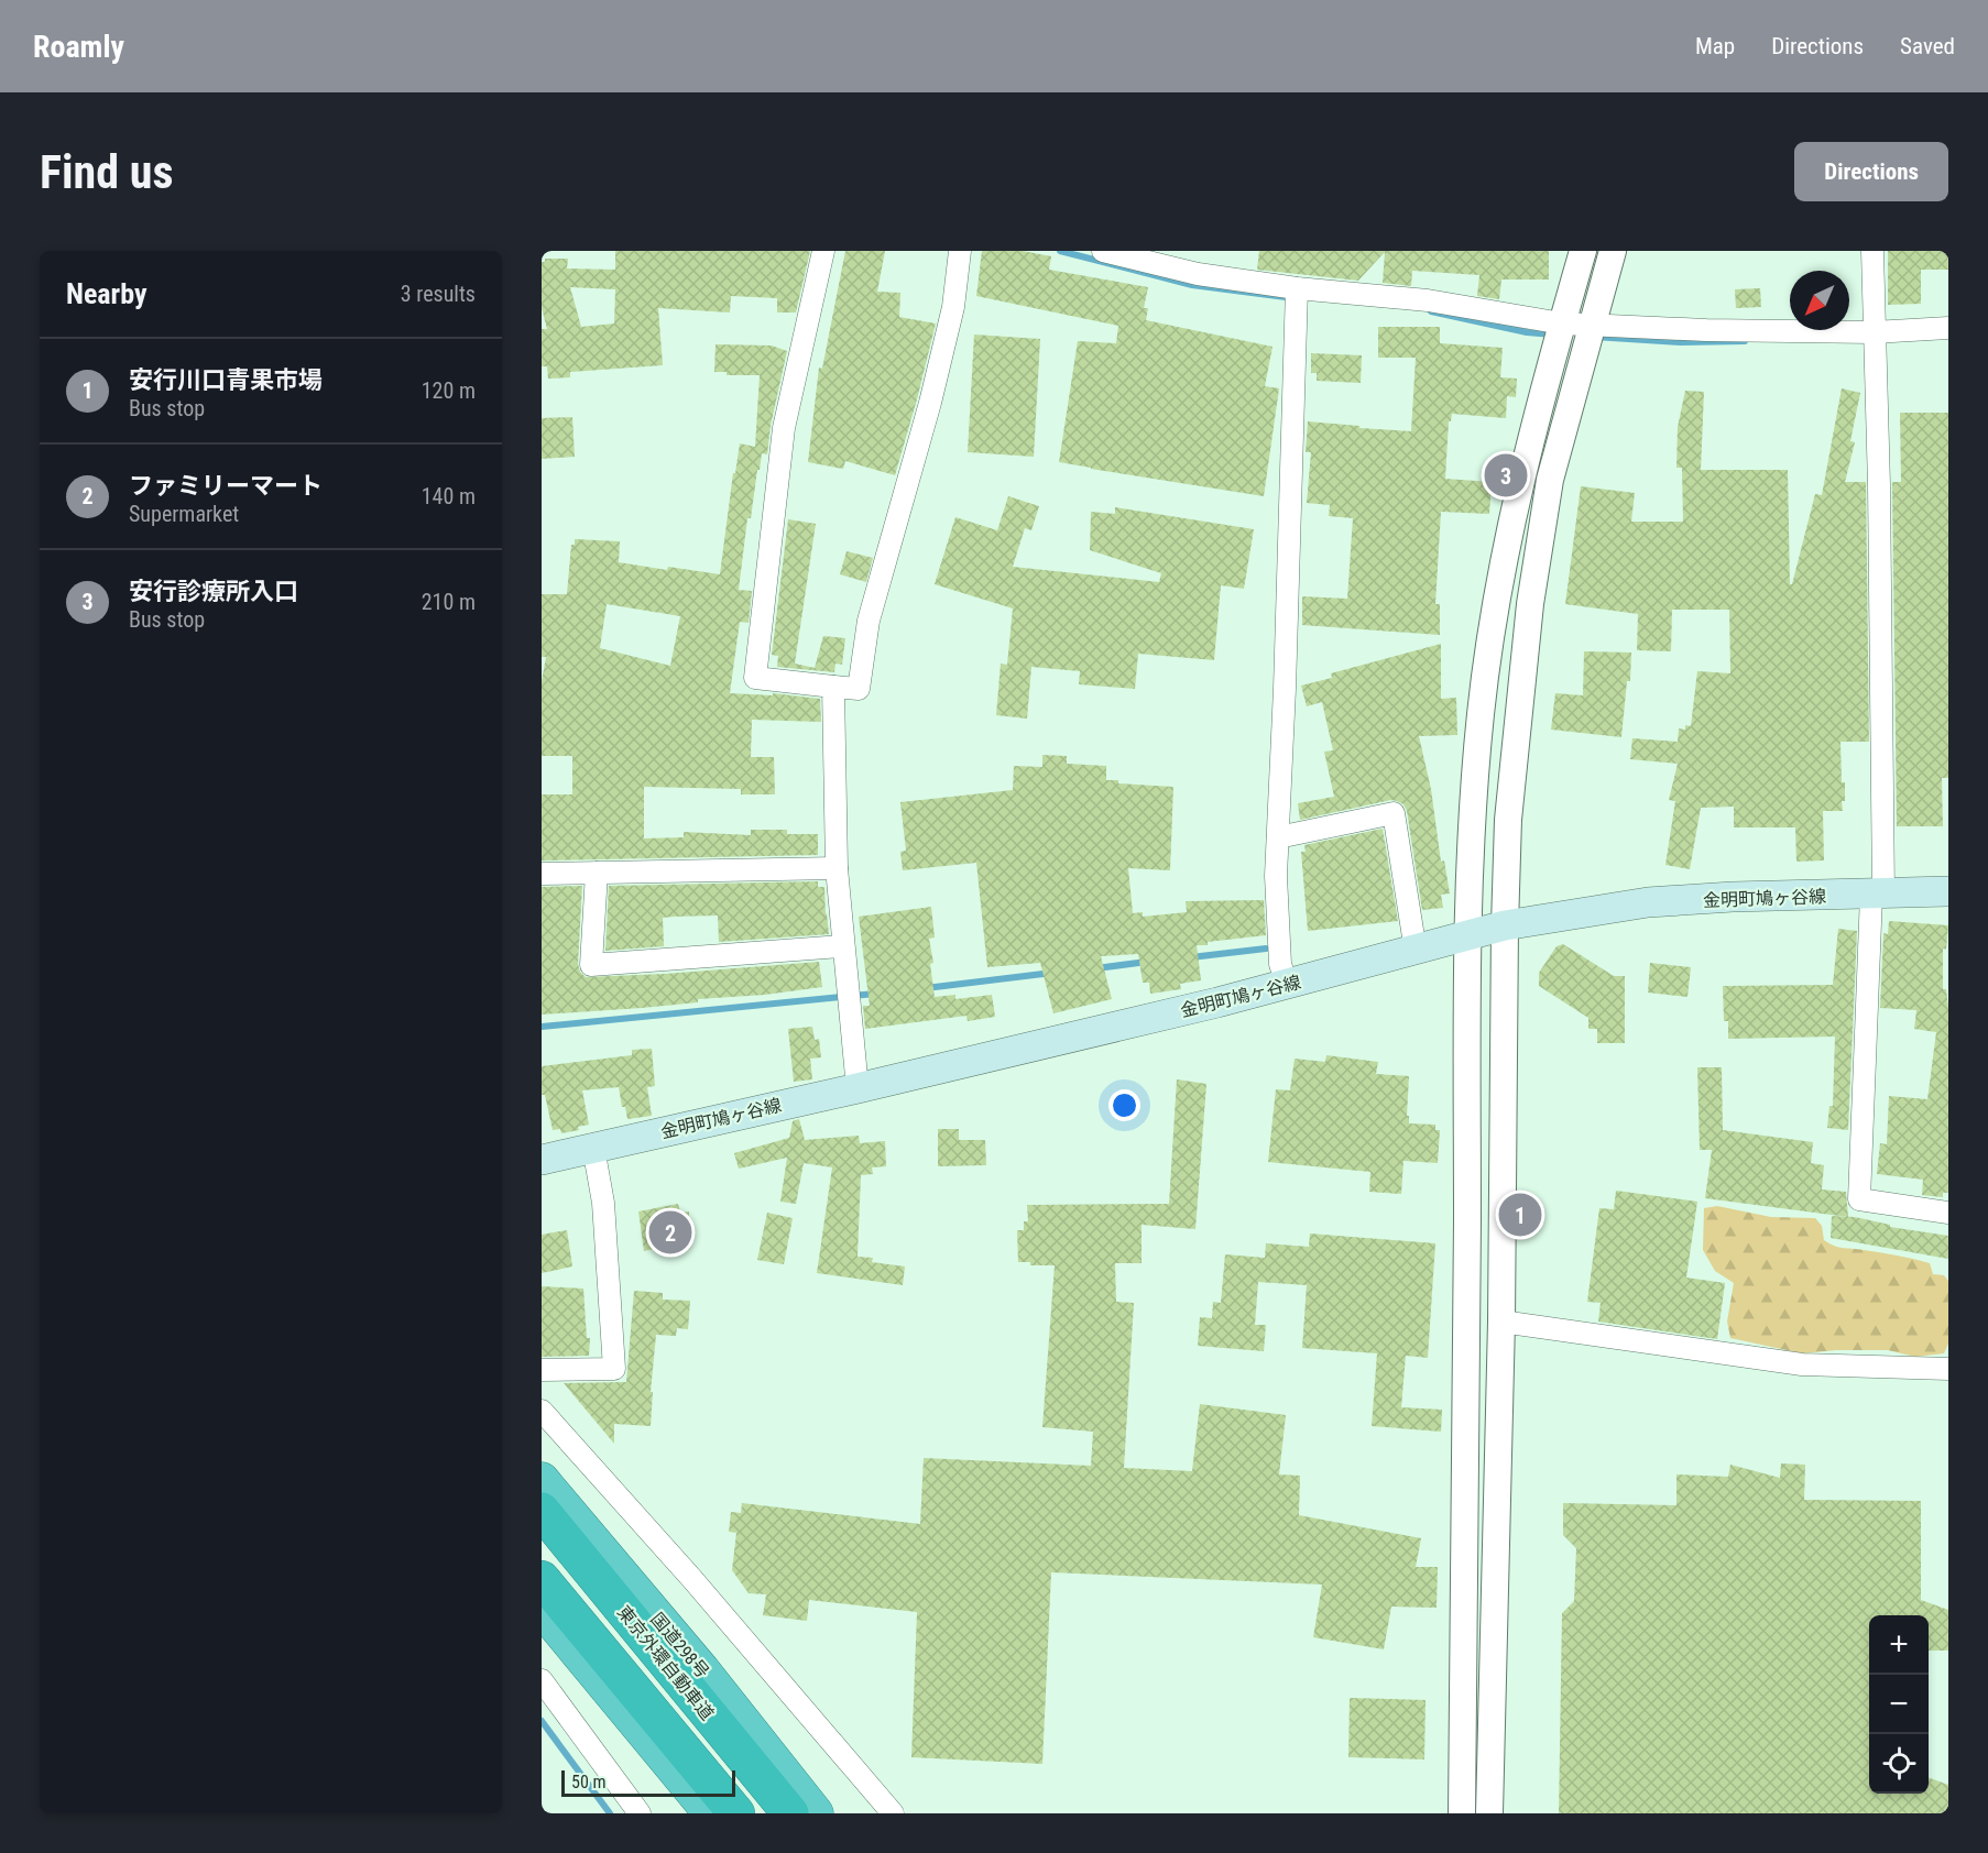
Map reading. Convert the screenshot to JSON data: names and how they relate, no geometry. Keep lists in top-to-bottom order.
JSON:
{
  "streets": {
    "highway": ["国道298号", "東京外環自動車道"],
    "main road": ["金明町鳩ヶ谷線"]
  },
  "scale_bar": "50 m",
  "north": "bottom left",
  "page": {
    "header": "Roamly",
    "nav": ["Map", "Directions", "Saved"],
    "buttons": "Directions",
    "title": "Find us",
    "heading": ["Nearby", "3 results"],
    "list": [
      {
        "mark": "1",
        "name": "安行川口青果市場",
        "note": "Bus stop",
        "value": "120 m"
      },
      {
        "mark": "2",
        "name": "ファミリーマート",
        "note": "Supermarket",
        "value": "140 m"
      },
      {
        "mark": "3",
        "name": "安行診療所入口",
        "note": "Bus stop",
        "value": "210 m"
      }
    ],
    "pins": ["3", "1", "2"],
    "map_buttons": ["+", "−"],
    "scale": "50 m"
  }
}
